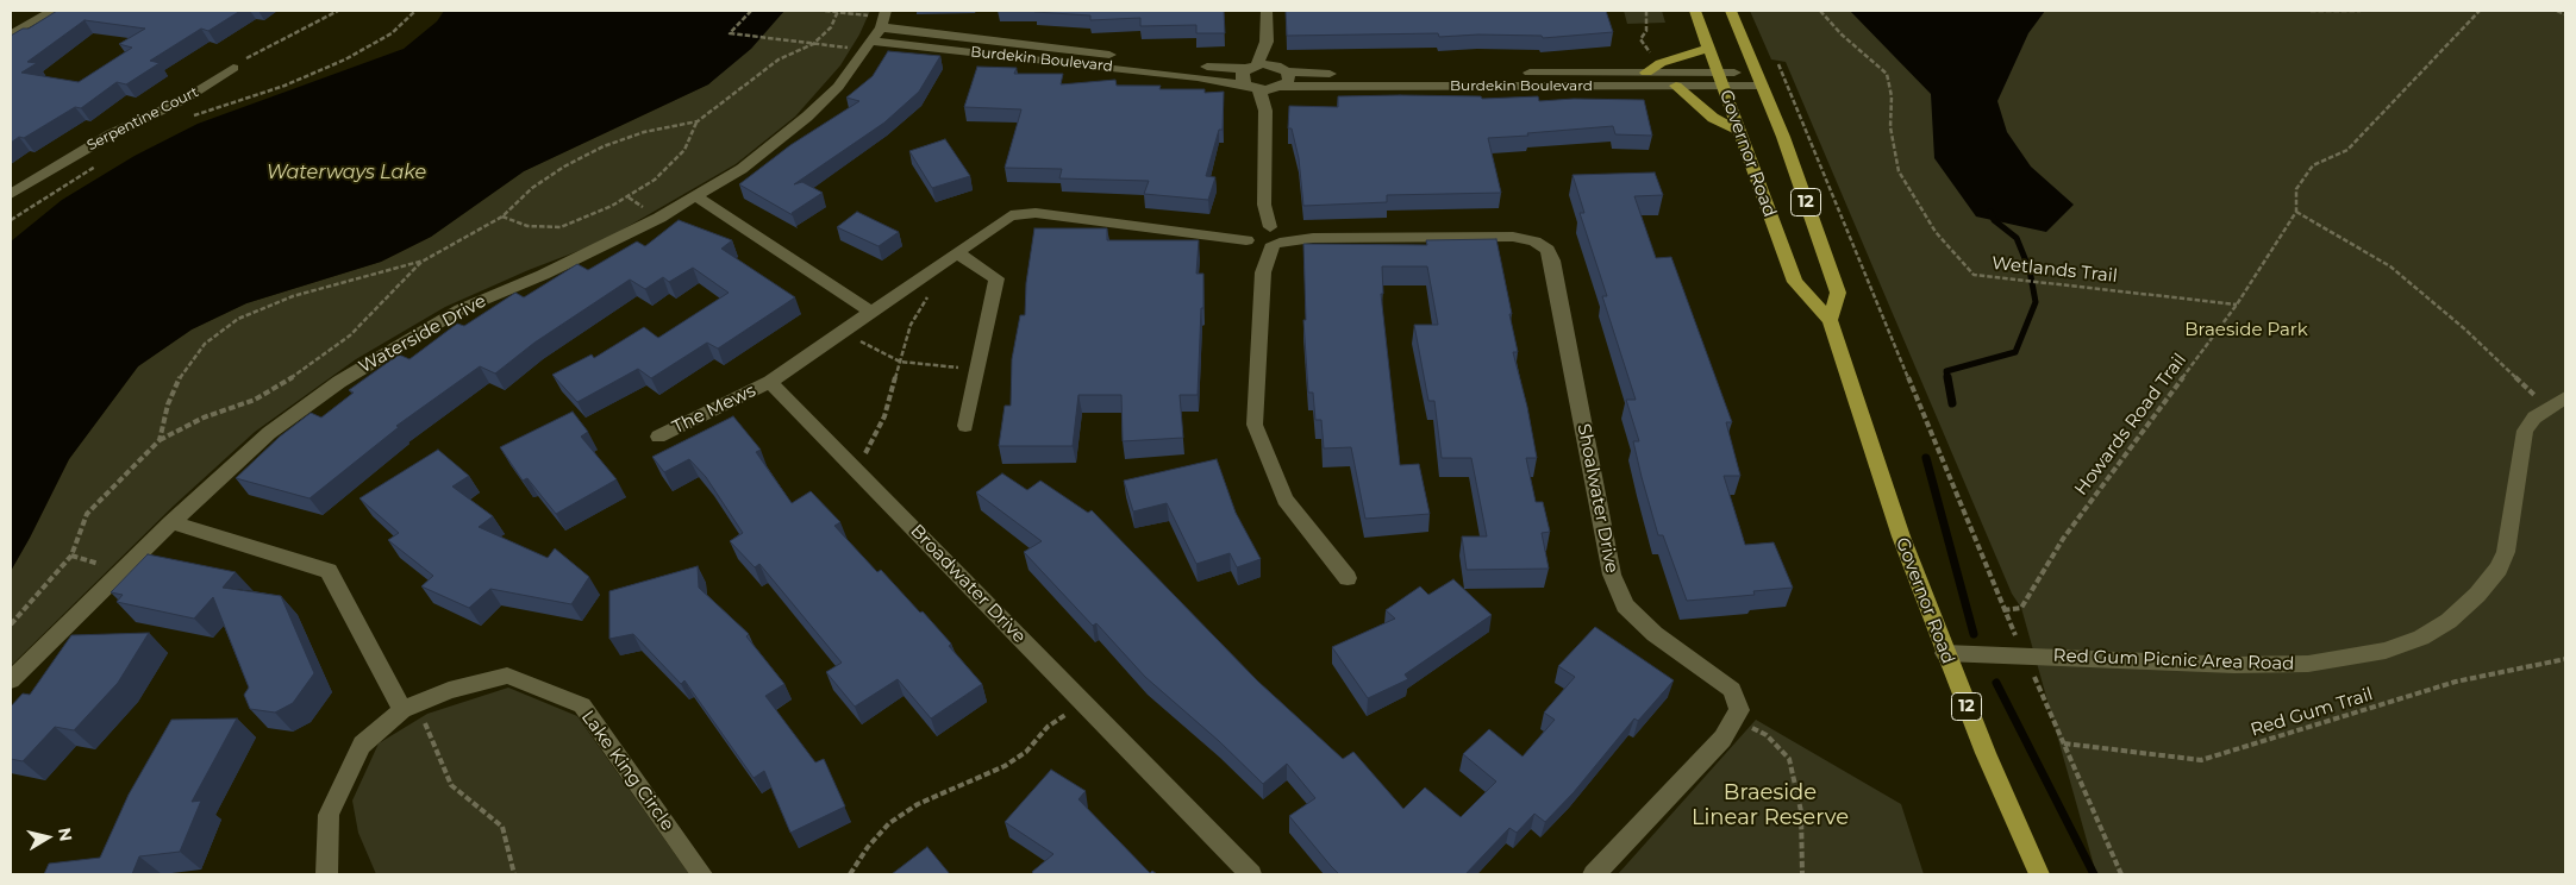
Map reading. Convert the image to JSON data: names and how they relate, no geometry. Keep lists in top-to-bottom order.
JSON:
{
  "streets": {
    "main road": ["Governor Road", "12"],
    "street": [
      "Burdekin Boulevard",
      "Serpentine Court",
      "Waterside Drive",
      "The Mews",
      "Shoalwater Drive",
      "Broadwater Drive",
      "Red Gum Picnic Area Road",
      "Lake King Circle"
    ],
    "path": ["Wetlands Trail", "Howards Road Trail", "Red Gum Trail"]
  },
  "crossings": [
    ["Burdekin Boulevard", "Governor Road"],
    ["Burdekin Boulevard", "Waterside Drive"],
    ["Governor Road", "Red Gum Picnic Area Road"],
    ["Wetlands Trail", "Howards Road Trail"],
    ["The Mews", "Broadwater Drive"]
  ],
  "water": ["Waterways Lake"],
  "parks": ["Braeside Park", "Braeside Linear Reserve"],
  "north": "right"
}
